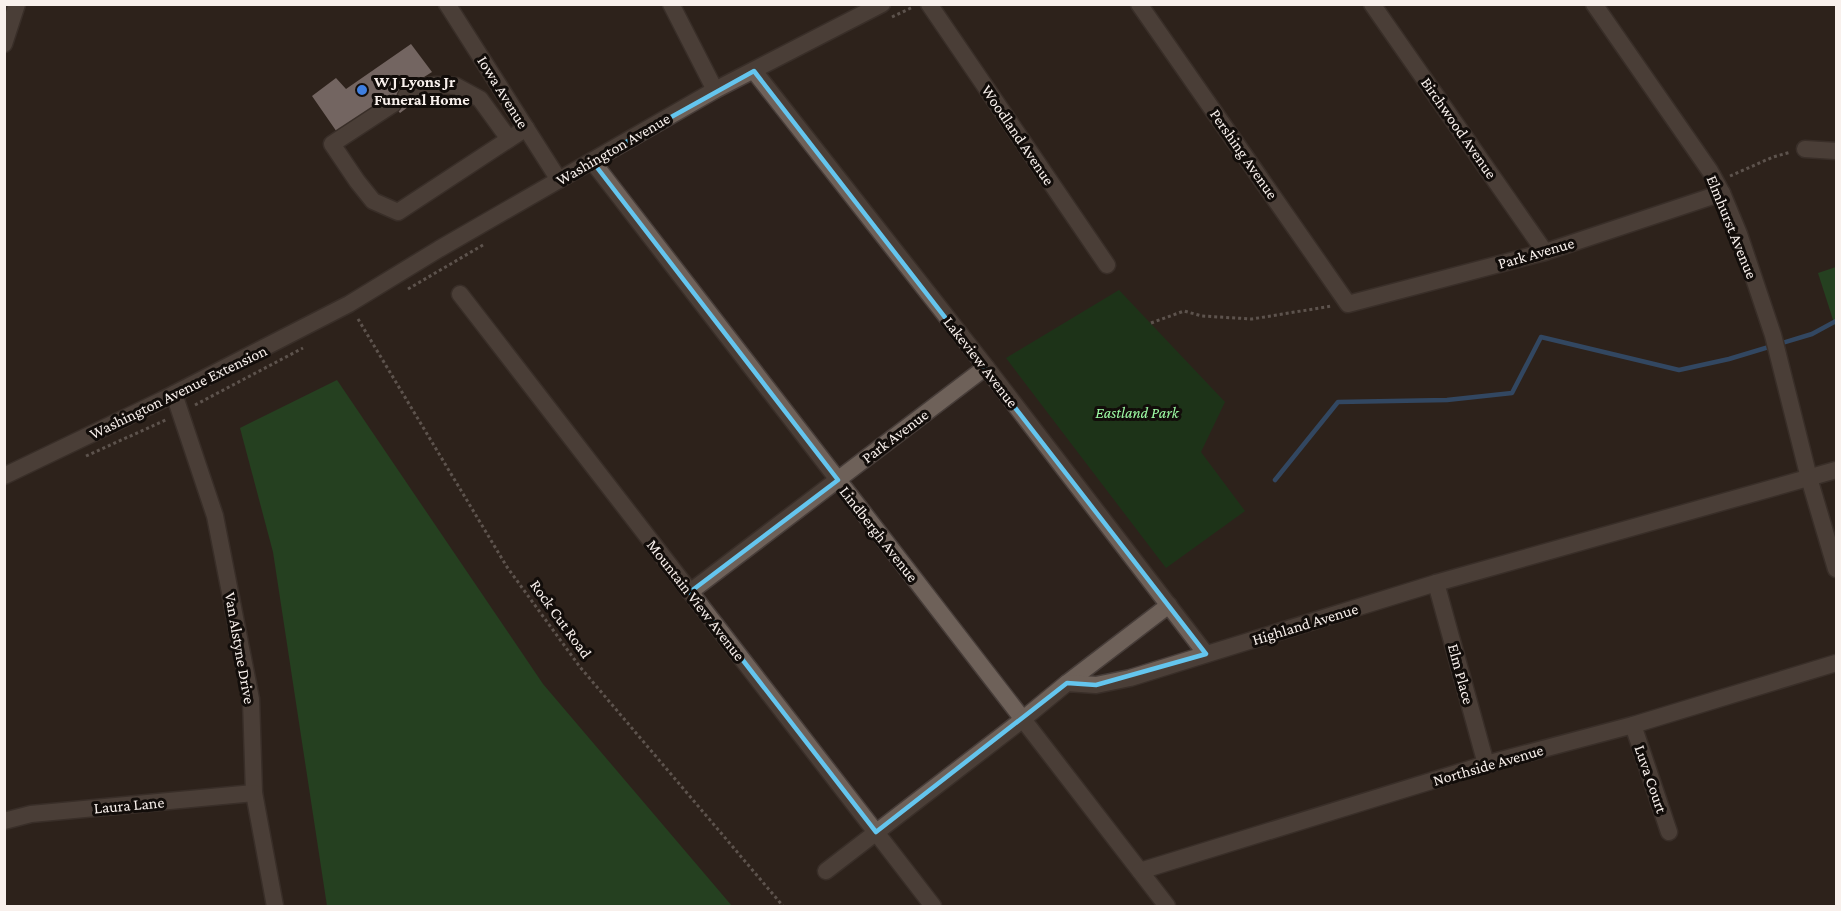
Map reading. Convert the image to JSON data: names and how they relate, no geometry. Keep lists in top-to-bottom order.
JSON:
{
  "streets": {
    "street": [
      "Iowa Avenue",
      "Birchwood Avenue",
      "Woodland Avenue",
      "Washington Avenue",
      "Pershing Avenue",
      "Elmhurst Avenue",
      "Park Avenue",
      "Lakeview Avenue",
      "Washington Avenue Extension",
      "Lindbergh Avenue",
      "Mountain View Avenue",
      "Highland Avenue",
      "Van Alstyne Drive",
      "Elm Place",
      "Northside Avenue",
      "Luva Court",
      "Laura Lane"
    ],
    "path": ["Rock Cut Road"]
  },
  "crossings": [
    ["Iowa Avenue", "Washington Avenue"],
    ["Birchwood Avenue", "Park Avenue"],
    ["Washington Avenue", "Lakeview Avenue"],
    ["Washington Avenue", "Washington Avenue Extension"],
    ["Washington Avenue", "Lindbergh Avenue"],
    ["Washington Avenue", "Rock Cut Road"],
    ["Pershing Avenue", "Park Avenue"],
    ["Elmhurst Avenue", "Park Avenue"],
    ["Elmhurst Avenue", "Highland Avenue"],
    ["Park Avenue", "Lakeview Avenue"],
    ["Park Avenue", "Lindbergh Avenue"],
    ["Park Avenue", "Mountain View Avenue"],
    ["Lakeview Avenue", "Highland Avenue"],
    ["Washington Avenue Extension", "Rock Cut Road"],
    ["Washington Avenue Extension", "Van Alstyne Drive"],
    ["Lindbergh Avenue", "Northside Avenue"],
    ["Highland Avenue", "Elm Place"],
    ["Van Alstyne Drive", "Laura Lane"],
    ["Elm Place", "Northside Avenue"],
    ["Northside Avenue", "Luva Court"]
  ],
  "parks": ["Eastland Park"],
  "places": ["W J Lyons Jr Funeral Home"]
}
